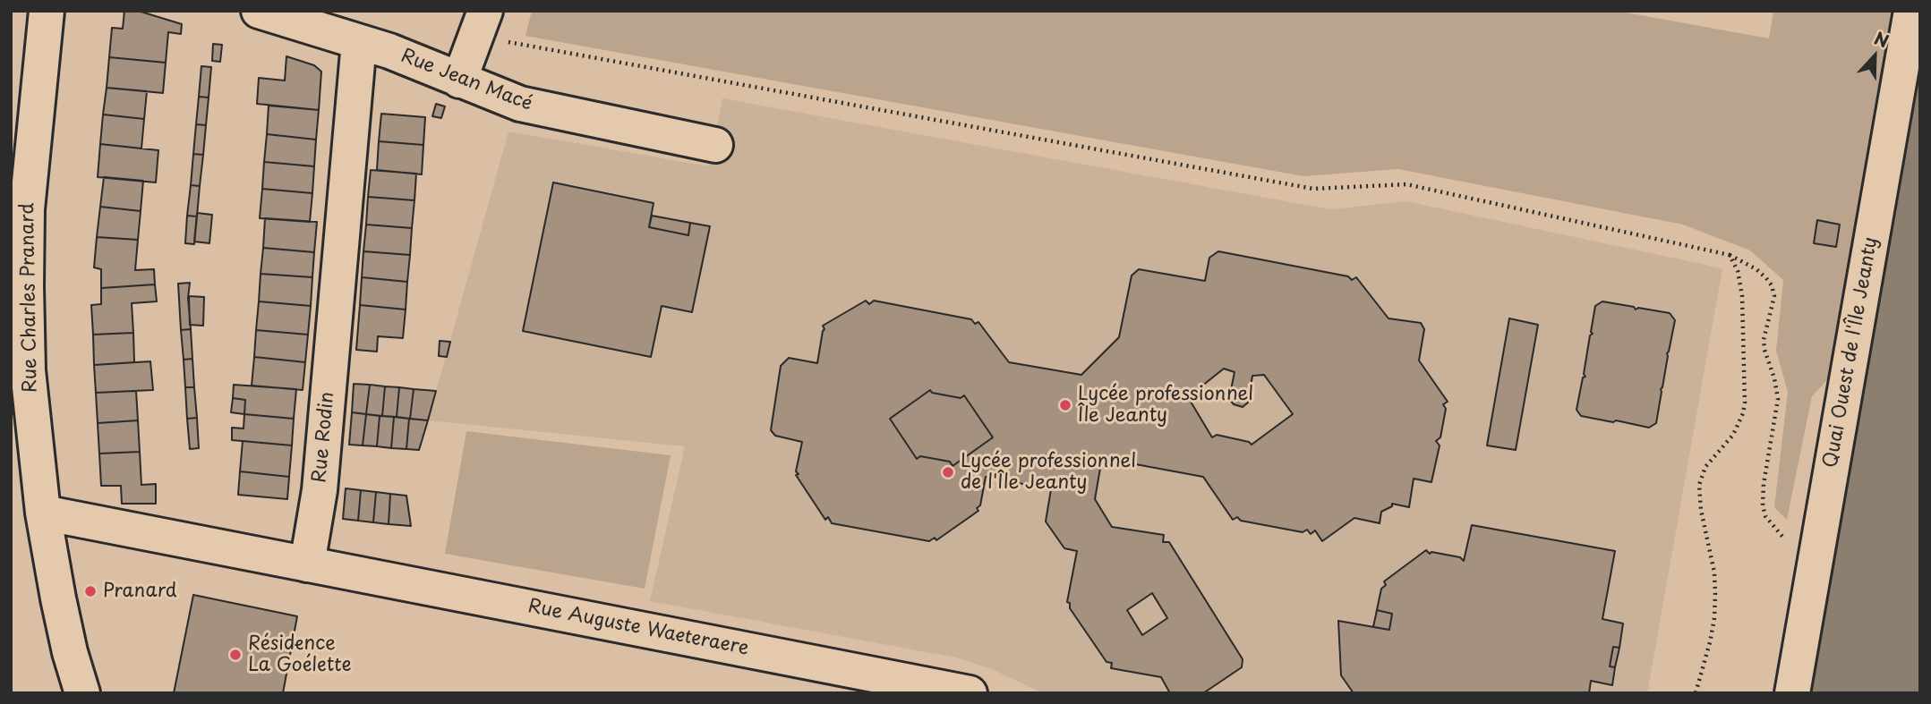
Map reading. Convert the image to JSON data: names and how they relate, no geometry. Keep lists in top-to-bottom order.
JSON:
{
  "streets": {
    "street": [
      "Rue Jean Macé",
      "Rue Charles Pranard",
      "Quai Ouest de l'Île Jeanty",
      "Rue Rodin",
      "Rue Auguste Waeteraere"
    ]
  },
  "crossings": [
    ["Rue Jean Macé", "Rue Rodin"],
    ["Rue Rodin", "Rue Auguste Waeteraere"]
  ],
  "places": [
    "Lycée professionnel Île Jeanty",
    "Lycée professionnel de l'Île Jeanty",
    "Pranard",
    "Résidence La Goélette"
  ],
  "north": "top"
}
